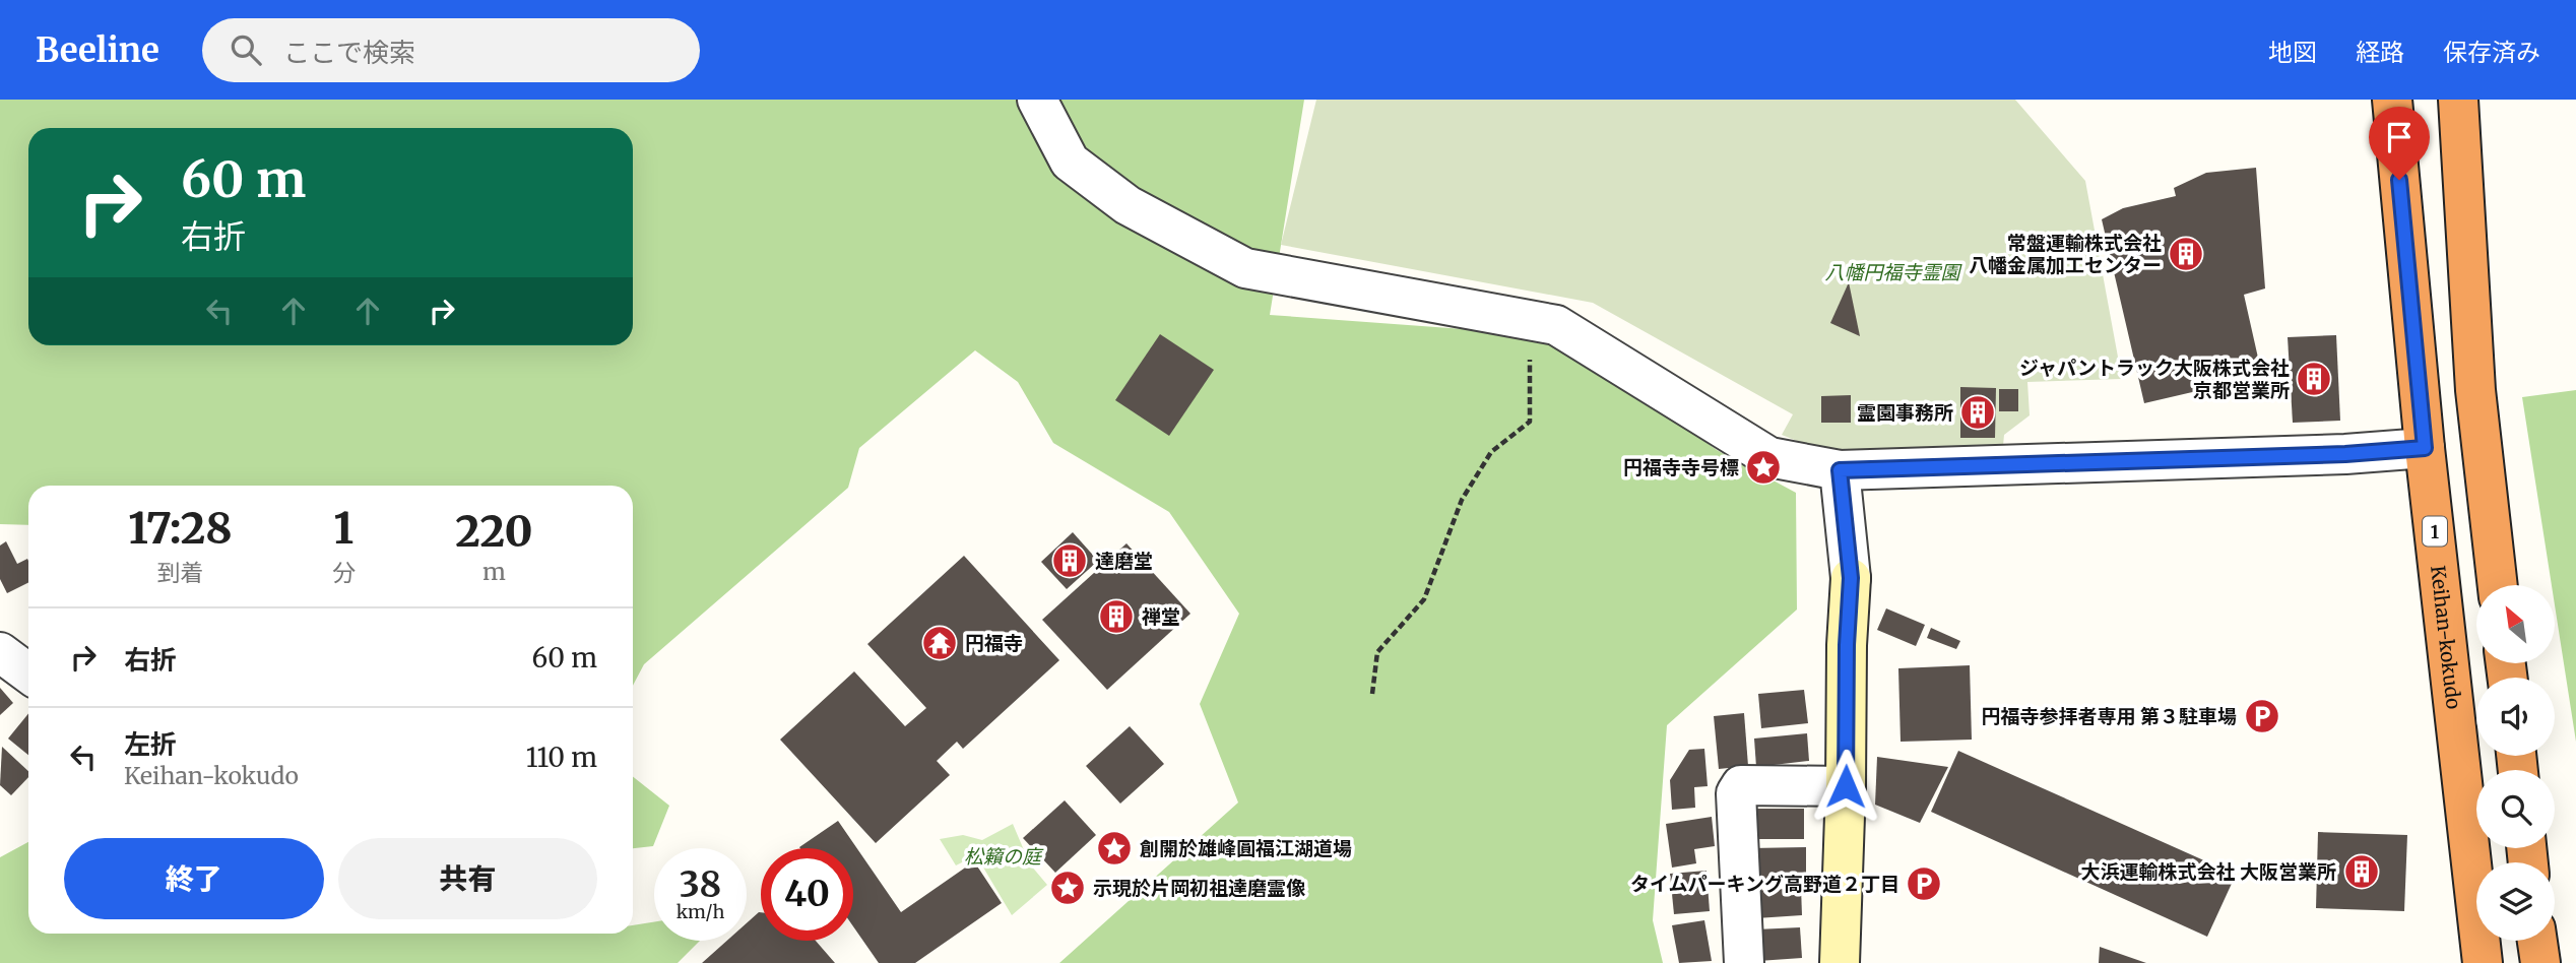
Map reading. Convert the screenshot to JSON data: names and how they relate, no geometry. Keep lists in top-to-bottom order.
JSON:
{
  "streets": {
    "highway": ["1", "Keihan-kokudo"]
  },
  "parks": ["八幡円福寺霊園", "松籟の庭"],
  "places": {
    "building": [
      "常盤運輸株式会社 八幡金属加工センター",
      "ジャパントラック大阪株式会社 京都営業所",
      "霊園事務所",
      "達磨堂",
      "禅堂",
      "大浜運輸株式会社 大阪営業所"
    ],
    "place": ["円福寺寺号標", "創開於雄峰圓福江湖道場", "示現於片岡初祖達磨霊像"],
    "temple": ["円福寺"],
    "parking": ["円福寺参拝者専用 第３駐車場", "タイムパーキング高野道２丁目"]
  },
  "north": "top left",
  "page": {
    "header": "Beeline",
    "search": "ここで検索",
    "nav": ["地図", "経路", "保存済み"],
    "turn": ["60 m", "右折"],
    "eta": [
      "17:28",
      "到着",
      "1",
      "分",
      "220",
      "m"
    ],
    "list": [
      {
        "name": "右折",
        "value": "60 m"
      },
      {
        "name": "左折",
        "note": "Keihan-kokudo",
        "value": "110 m"
      }
    ],
    "buttons": ["終了", "共有"],
    "speed": "38 km/h",
    "limit": "40"
  }
}
